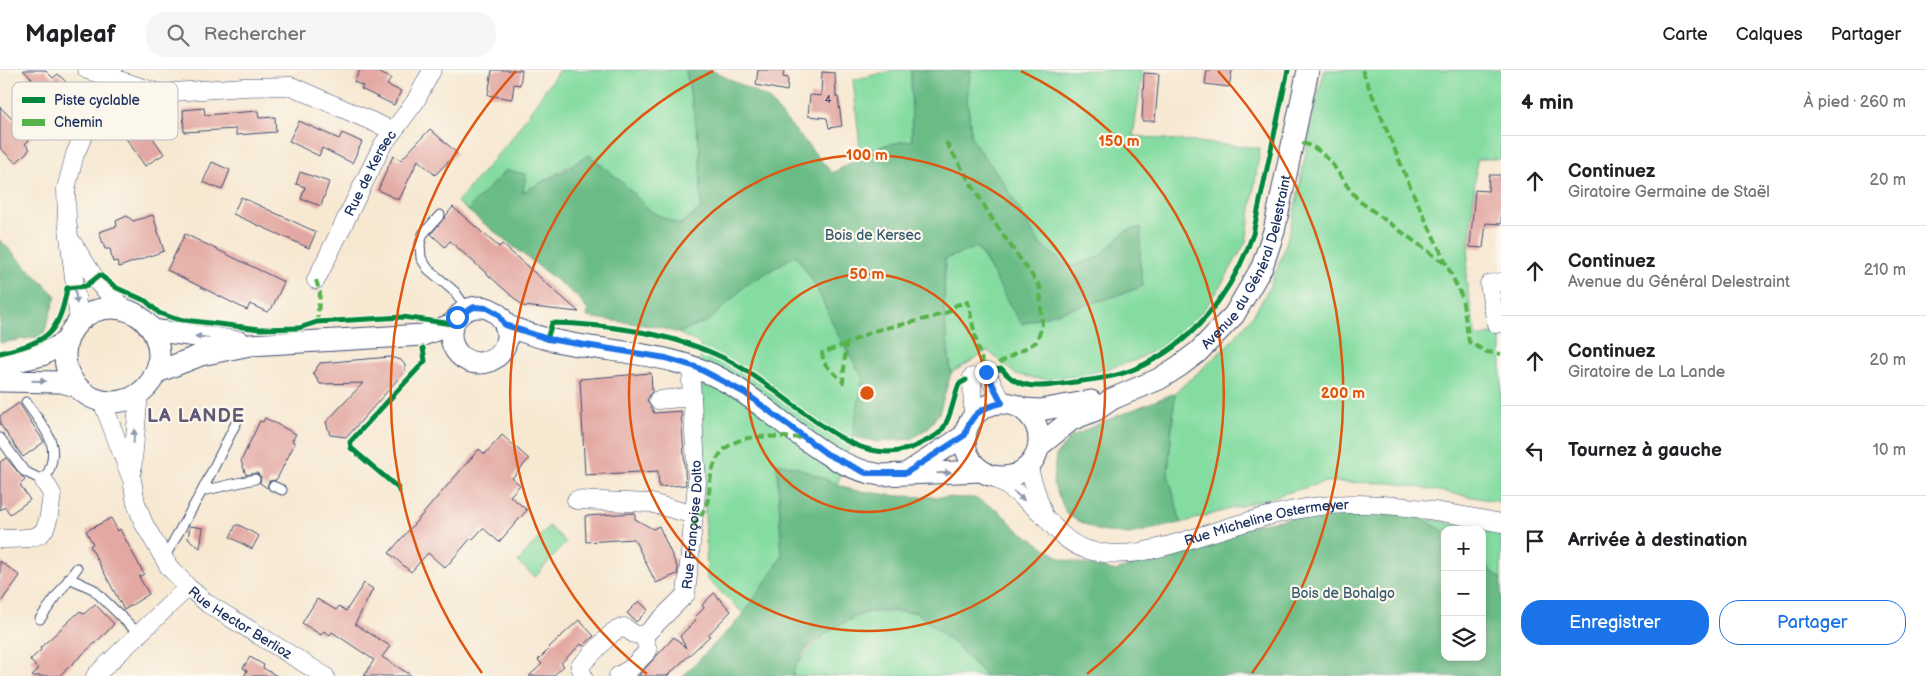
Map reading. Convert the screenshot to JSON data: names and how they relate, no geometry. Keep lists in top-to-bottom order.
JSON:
{
  "streets": {
    "street": [
      "Rue de Kersec",
      "Avenue du Général Delestraint",
      "Rue Micheline Ostermeyer",
      "Rue Françoise Dolto",
      "Rue Hector Berlioz"
    ]
  },
  "districts": ["LA LANDE"],
  "parks": ["Bois de Kersec", "Bois de Bohalgo"],
  "house_numbers": ["4"],
  "legend": ["Piste cyclable", "Chemin"],
  "page": {
    "header": "Mapleaf",
    "search": "Rechercher",
    "nav": ["Carte", "Calques", "Partager"],
    "heading": ["4 min", "À pied · 260 m"],
    "list": [
      ["Continuez", "Giratoire Germaine de Staël", "20 m"],
      ["Continuez", "Avenue du Général Delestraint", "210 m"],
      ["Continuez", "Giratoire de La Lande", "20 m"],
      ["Tournez à gauche", "10 m"],
      "Arrivée à destination"
    ],
    "map_buttons": ["+", "−"],
    "buttons": ["Enregistrer", "Partager"]
  },
  "rings": [
    "150 m",
    "100 m",
    "50 m",
    "200 m"
  ]
}
